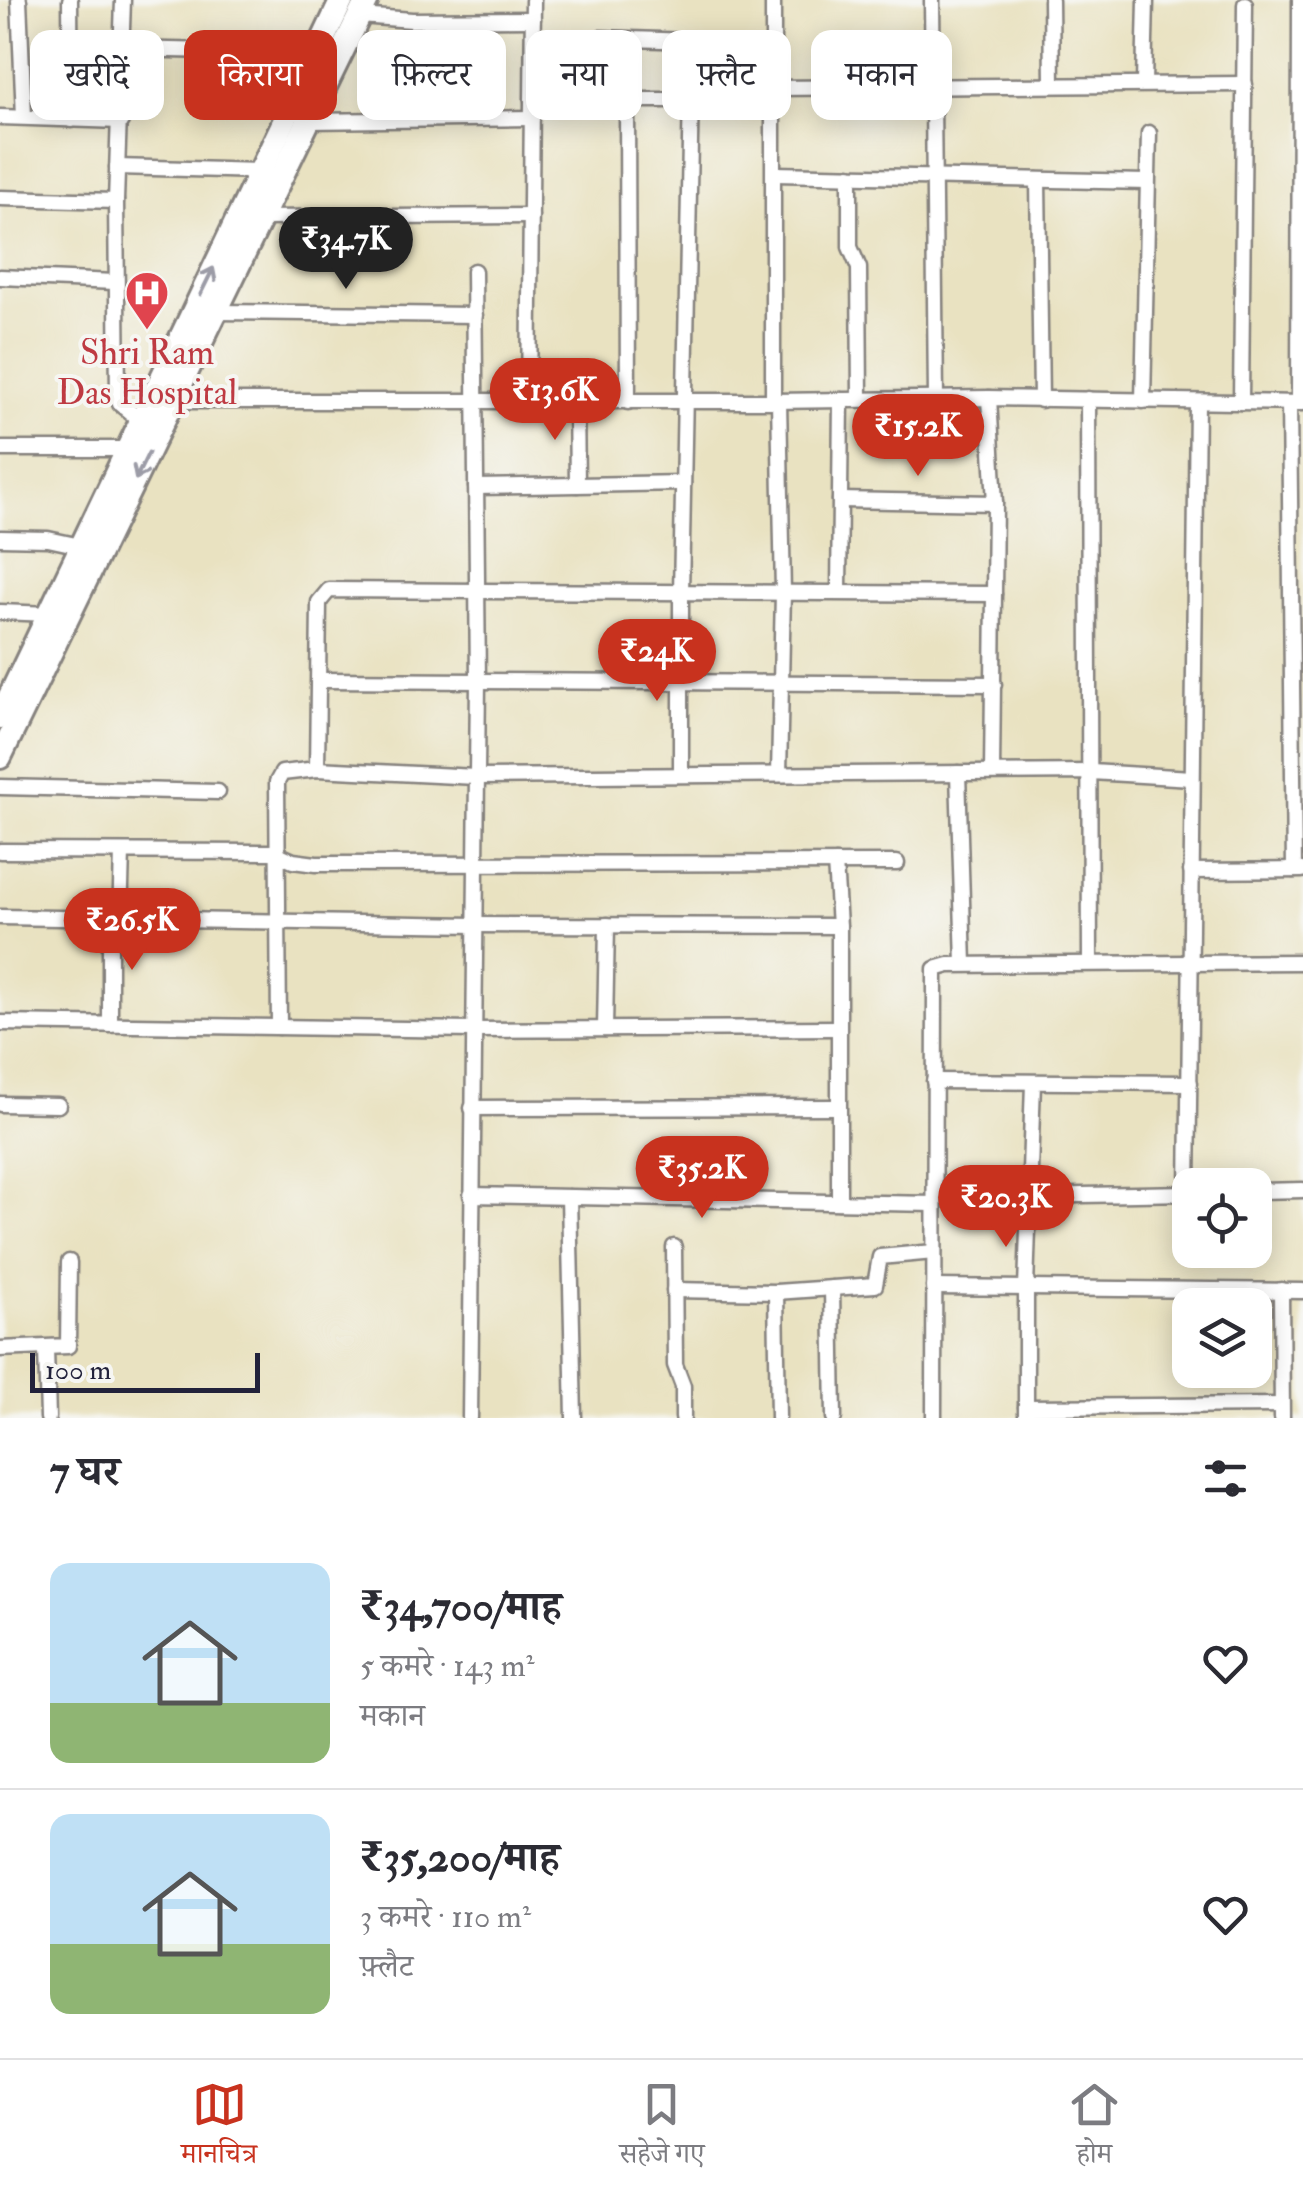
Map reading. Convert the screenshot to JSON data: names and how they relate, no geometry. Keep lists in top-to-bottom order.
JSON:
{
  "places": {
    "hospital": ["Shri Ram Das Hospital"]
  },
  "scale_bar": "100 m",
  "page": {
    "chip": [
      "खरीदें",
      "किराया",
      "फ़िल्टर",
      "नया",
      "फ़्लैट",
      "मकान"
    ],
    "price": [
      "₹34.7K",
      "₹13.6K",
      "₹15.2K",
      "₹24K",
      "₹26.5K",
      "₹35.2K",
      "₹20.3K"
    ],
    "scale": "100 m",
    "heading": "7 घर",
    "list": [
      {
        "name": "₹34,700/माह",
        "note": "5 कमरे · 143 m² · मकान"
      },
      {
        "name": "₹35,200/माह",
        "note": "3 कमरे · 110 m² · फ़्लैट"
      }
    ],
    "tabs": ["मानचित्र", "सहेजे गए", "होम"]
  }
}
